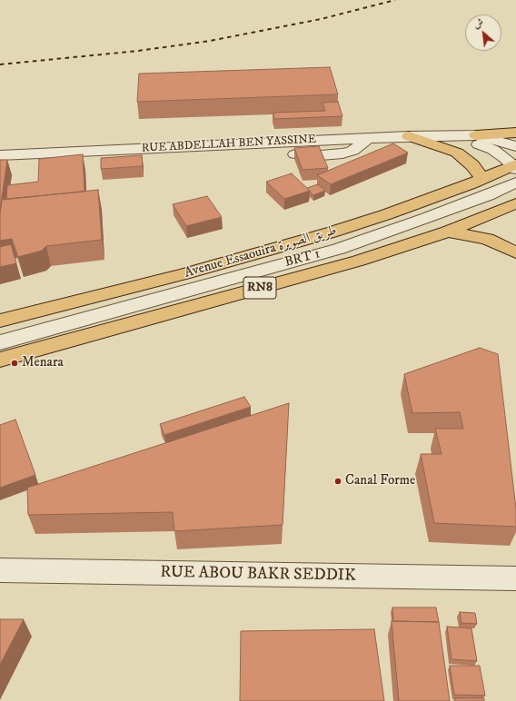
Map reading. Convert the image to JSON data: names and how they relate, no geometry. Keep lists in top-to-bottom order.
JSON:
{
  "streets": {
    "main road": ["Avenue Essaouira طريق الصويرة", "RN8"],
    "street": ["RUE ABDELLAH BEN YASSINE", "BRT 1", "RUE ABOU BAKR SEDDIK"]
  },
  "places": ["Menara", "Canal Forme"],
  "north": "top left"
}
